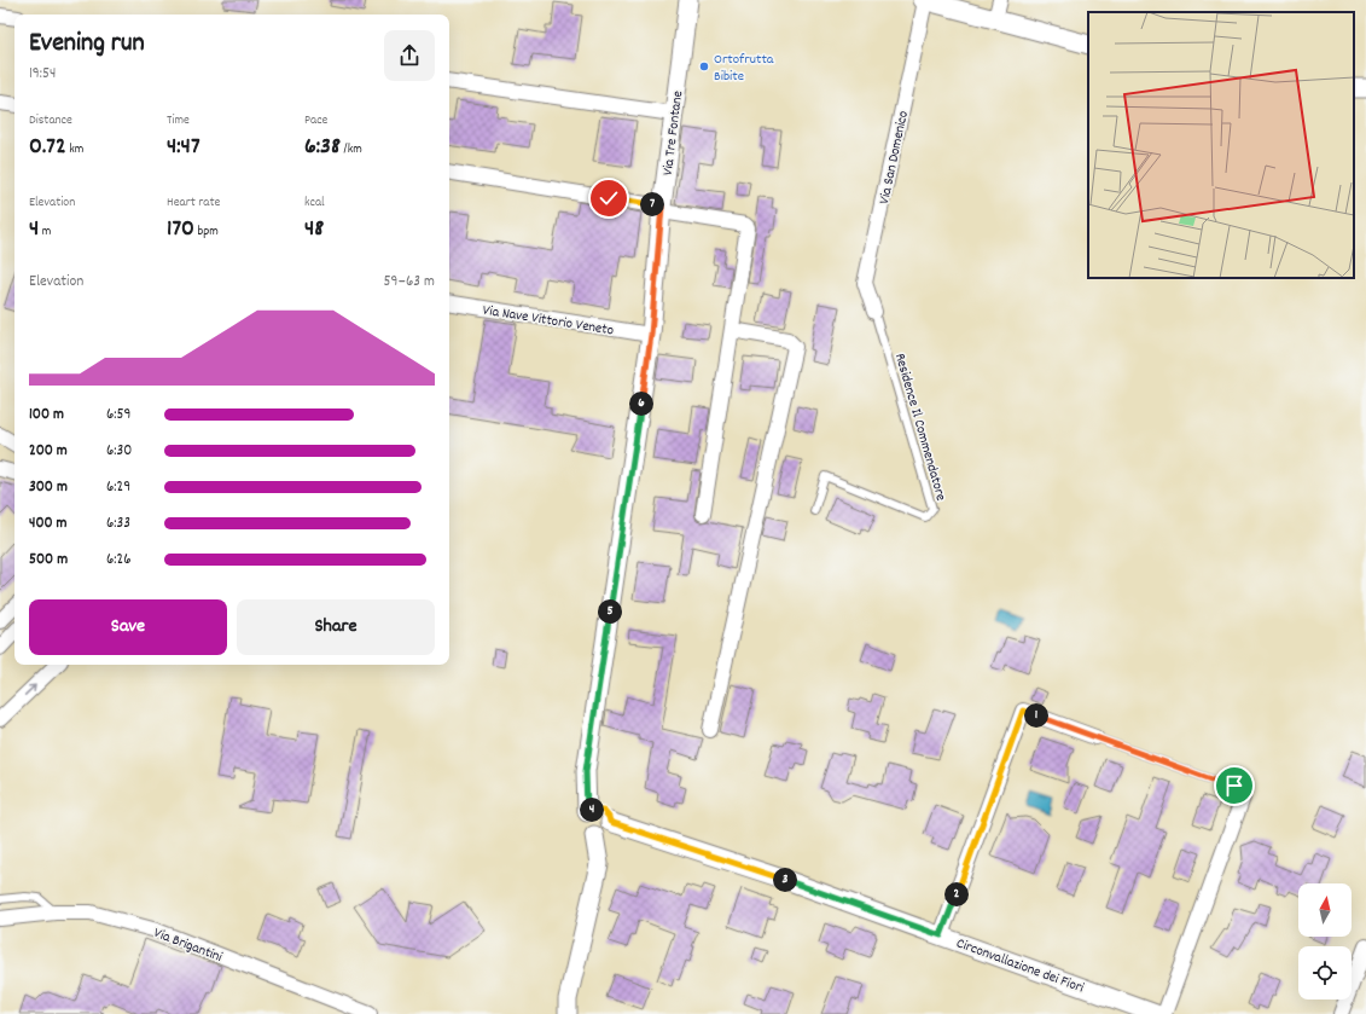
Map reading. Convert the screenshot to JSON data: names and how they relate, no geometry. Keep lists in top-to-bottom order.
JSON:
{
  "streets": {
    "street": [
      "Via Tre Fontane",
      "Via San Domenico",
      "Via Nave Vittorio Veneto",
      "Via Brigantini",
      "Circonvallazione dei Fiori"
    ],
    "lane": ["Residence Il Commendatore"]
  },
  "crossings": [
    ["Via Tre Fontane", "Via Nave Vittorio Veneto"],
    ["Via Tre Fontane", "Circonvallazione dei Fiori"],
    ["Via San Domenico", "Residence Il Commendatore"]
  ],
  "places": ["Ortofrutta Bibite"],
  "north": "top",
  "page": {
    "heading": ["Evening run", "19:54"],
    "stats": [
      ["Distance", "0.72 km"],
      ["Time", "4:47"],
      ["Pace", "6:38 /km"],
      ["Elevation", "4 m"],
      ["Heart rate", "170 bpm"],
      ["kcal", "48"]
    ],
    "pins": [
      "7",
      "6",
      "5",
      "1",
      "4",
      "3",
      "2"
    ],
    "chart": ["Elevation", "59–63 m"],
    "list": [
      {
        "name": "100 m",
        "note": "6:59"
      },
      {
        "name": "200 m",
        "note": "6:30"
      },
      {
        "name": "300 m",
        "note": "6:29"
      },
      {
        "name": "400 m",
        "note": "6:33"
      },
      {
        "name": "500 m",
        "note": "6:26"
      }
    ],
    "buttons": ["Save", "Share"]
  }
}
